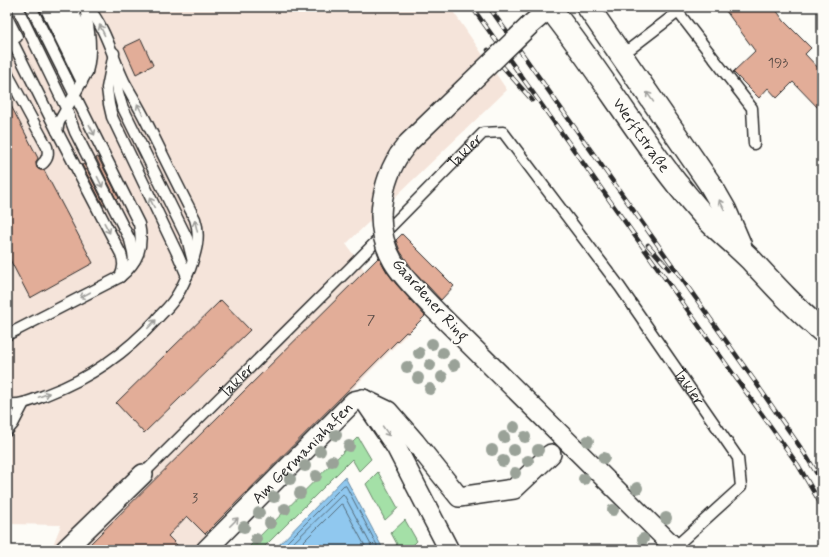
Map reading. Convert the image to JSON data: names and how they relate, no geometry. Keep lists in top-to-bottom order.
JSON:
{
  "streets": {
    "main road": ["Werftstraße"],
    "street": ["Takler", "Gaardener Ring", "Am Germaniahafen"]
  },
  "crossings": [
    ["Werftstraße", "Gaardener Ring"],
    ["Takler", "Gaardener Ring"]
  ],
  "house_numbers": ["193", "7", "3"]
}
